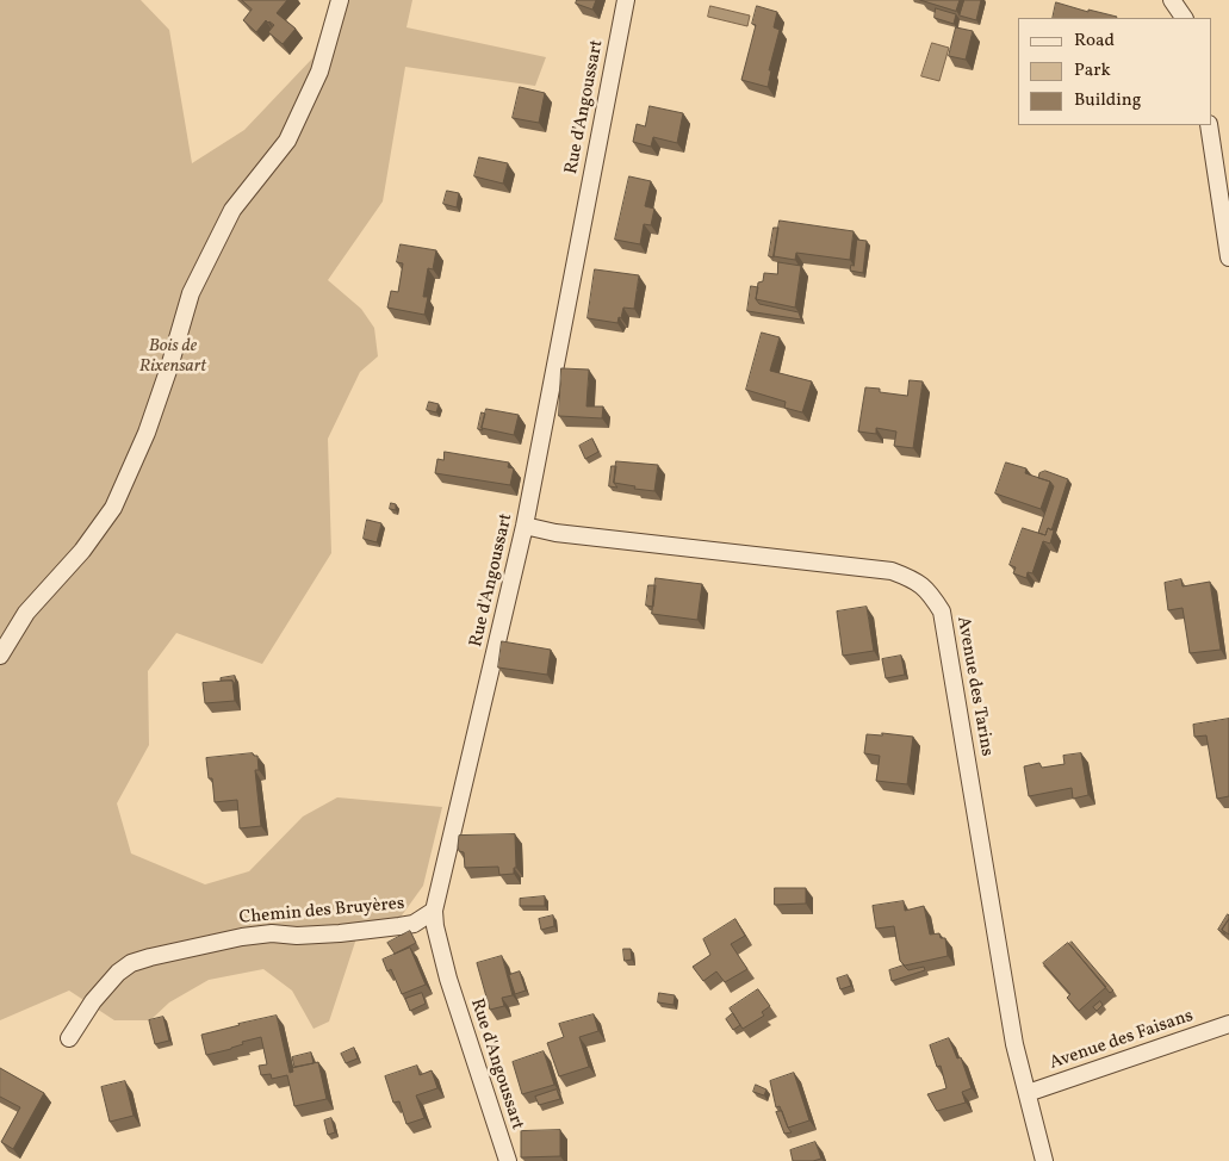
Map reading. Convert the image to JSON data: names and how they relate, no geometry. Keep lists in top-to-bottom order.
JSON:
{
  "streets": {
    "street": [
      "Rue d'Angoussart",
      "Avenue des Tarins",
      "Chemin des Bruyères",
      "Avenue des Faisans"
    ]
  },
  "crossings": [
    ["Rue d'Angoussart", "Avenue des Tarins"],
    ["Rue d'Angoussart", "Chemin des Bruyères"],
    ["Avenue des Tarins", "Avenue des Faisans"]
  ],
  "parks": ["Bois de Rixensart"],
  "legend": ["Road", "Park", "Building"]
}
